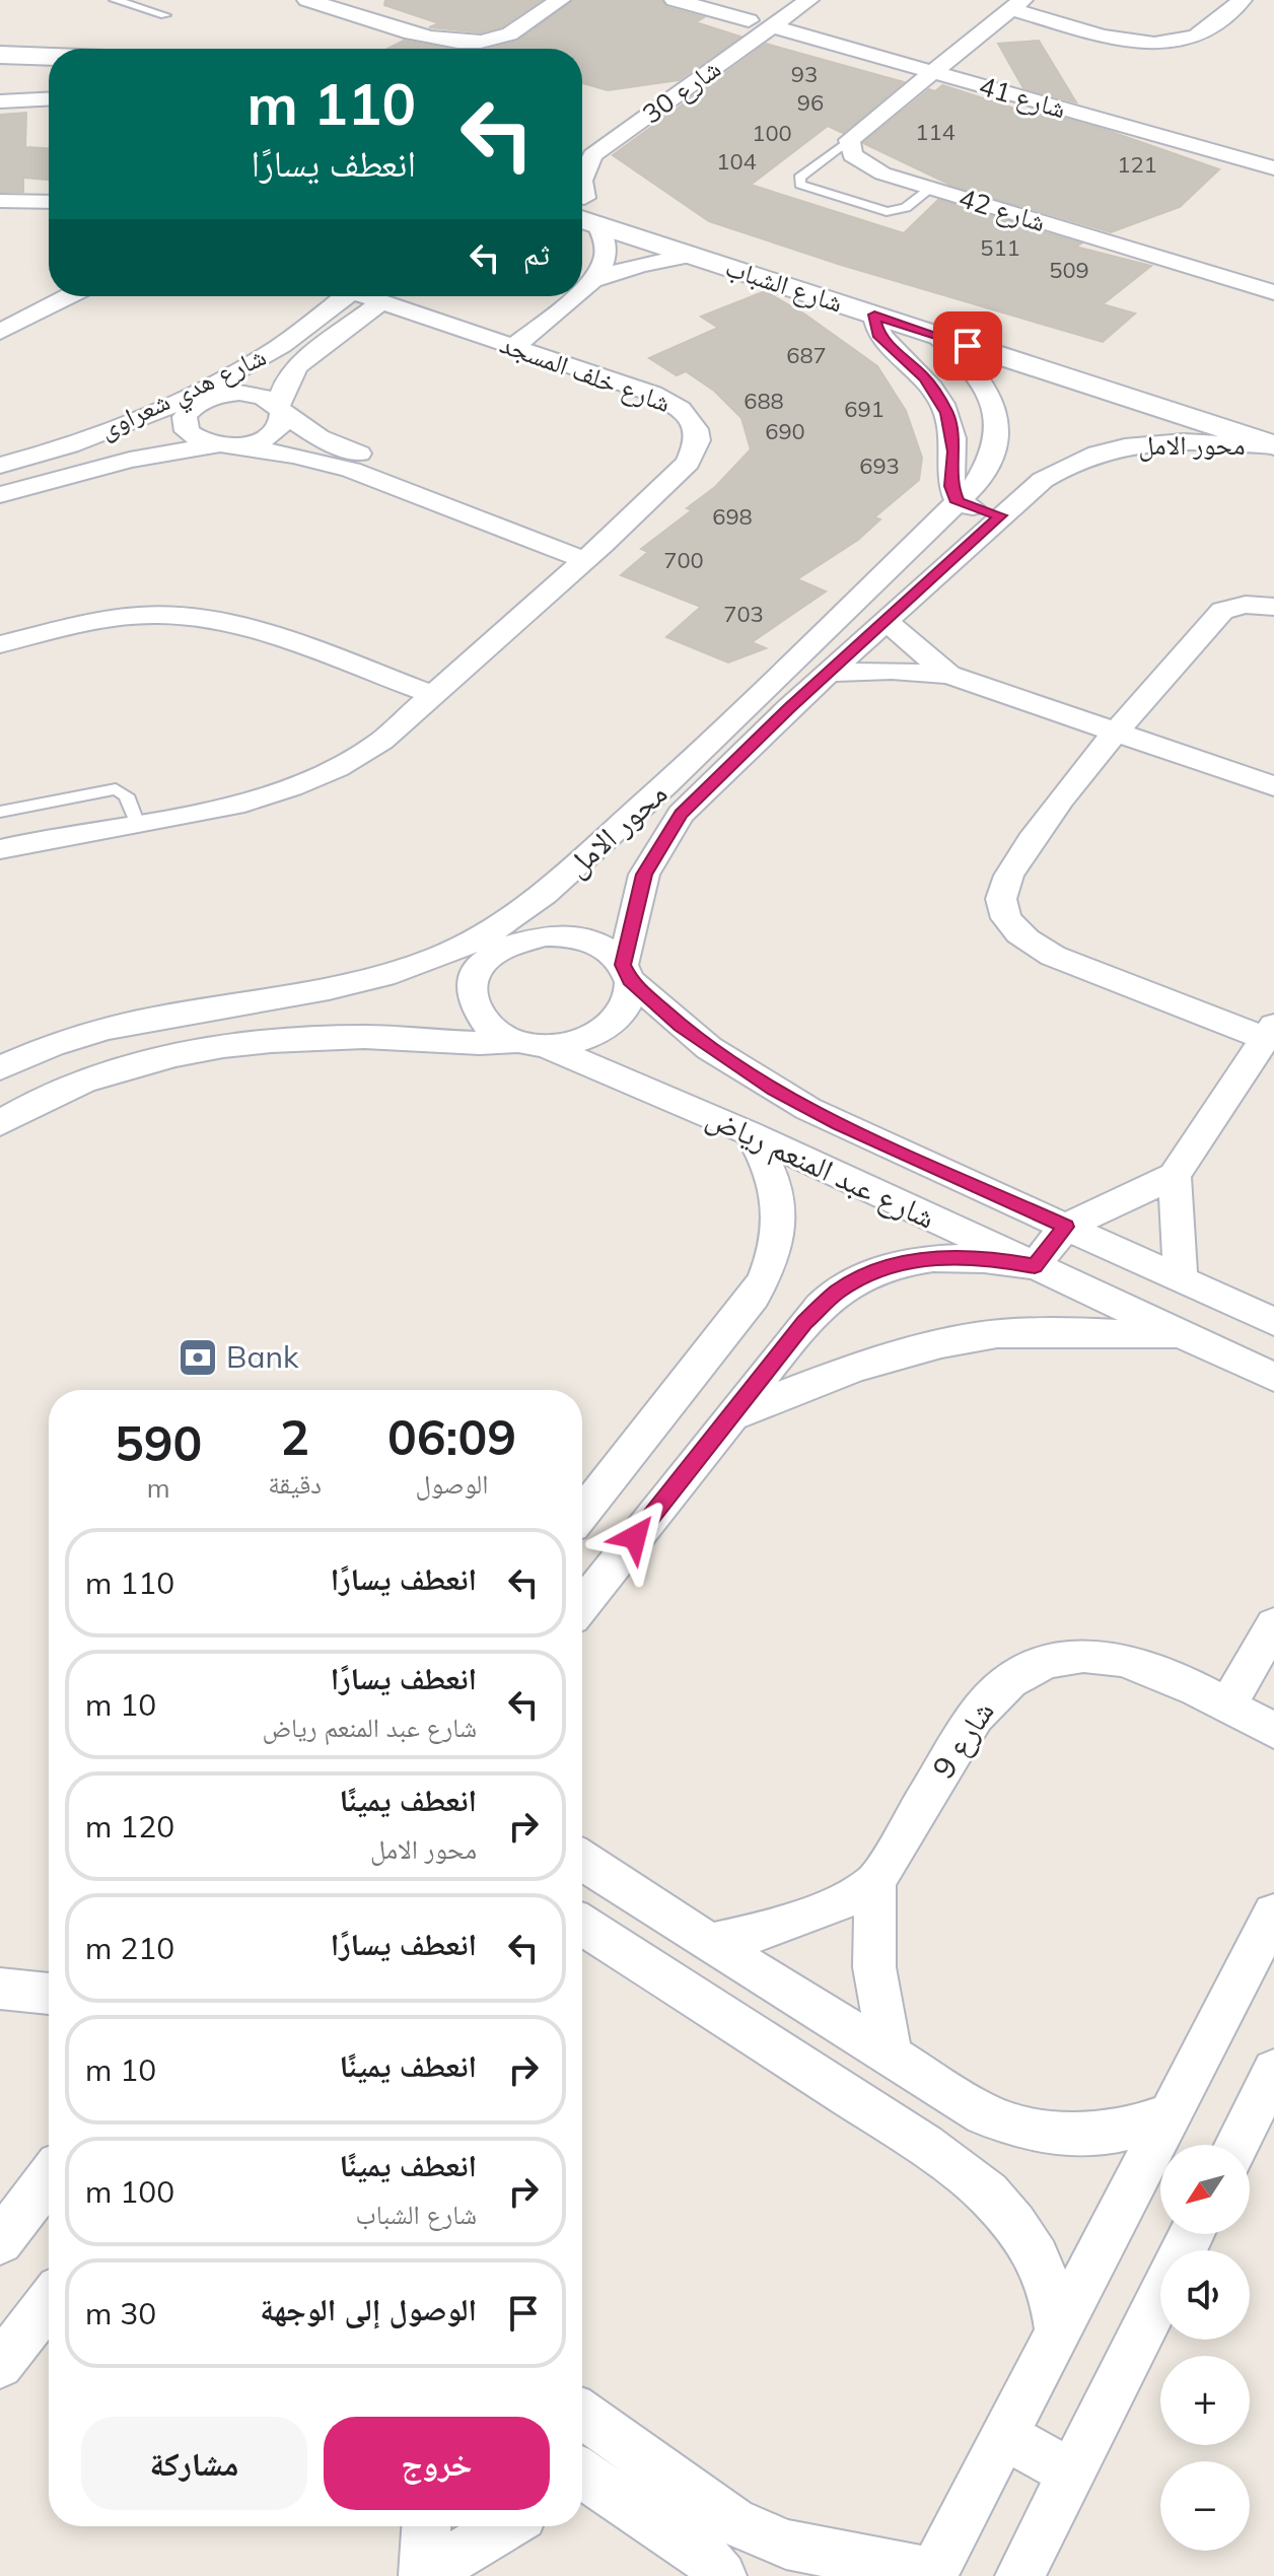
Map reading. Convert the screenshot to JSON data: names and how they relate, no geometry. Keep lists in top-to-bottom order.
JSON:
{
  "streets": {
    "street": [
      "شارع 30",
      "شارع 41",
      "شارع 42",
      "شارع الشباب",
      "شارع خلف المسجد",
      "شارع هدي شعراوى",
      "محور الامل",
      "شارع عبد المنعم رياض",
      "شارع 9"
    ]
  },
  "crossings": [
    ["شارع 30", "شارع 41"],
    ["شارع الشباب", "محور الامل"],
    ["شارع خلف المسجد", "شارع هدي شعراوى"],
    ["محور الامل", "شارع عبد المنعم رياض"]
  ],
  "places": {
    "bank": ["Bank"]
  },
  "house_numbers": [
    "93",
    "96",
    "114",
    "100",
    "104",
    "121",
    "511",
    "509",
    "687",
    "688",
    "691",
    "690",
    "693",
    "698",
    "700",
    "703"
  ],
  "north": "bottom left",
  "page": {
    "turn": ["110 m", "انعطف يسارًا"],
    "then": "ثم",
    "eta": [
      "06:09",
      "الوصول",
      "2",
      "دقيقة",
      "590",
      "m"
    ],
    "list": [
      {
        "name": "انعطف يسارًا",
        "value": "110 m"
      },
      {
        "name": "انعطف يسارًا",
        "note": "شارع عبد المنعم رياض",
        "value": "10 m"
      },
      {
        "name": "انعطف يمينًا",
        "note": "محور الامل",
        "value": "120 m"
      },
      {
        "name": "انعطف يسارًا",
        "value": "210 m"
      },
      {
        "name": "انعطف يمينًا",
        "value": "10 m"
      },
      {
        "name": "انعطف يمينًا",
        "note": "شارع الشباب",
        "value": "100 m"
      },
      {
        "name": "الوصول إلى الوجهة",
        "value": "30 m"
      }
    ],
    "map_buttons": ["+", "−"],
    "buttons": ["خروج", "مشاركة"]
  }
}
